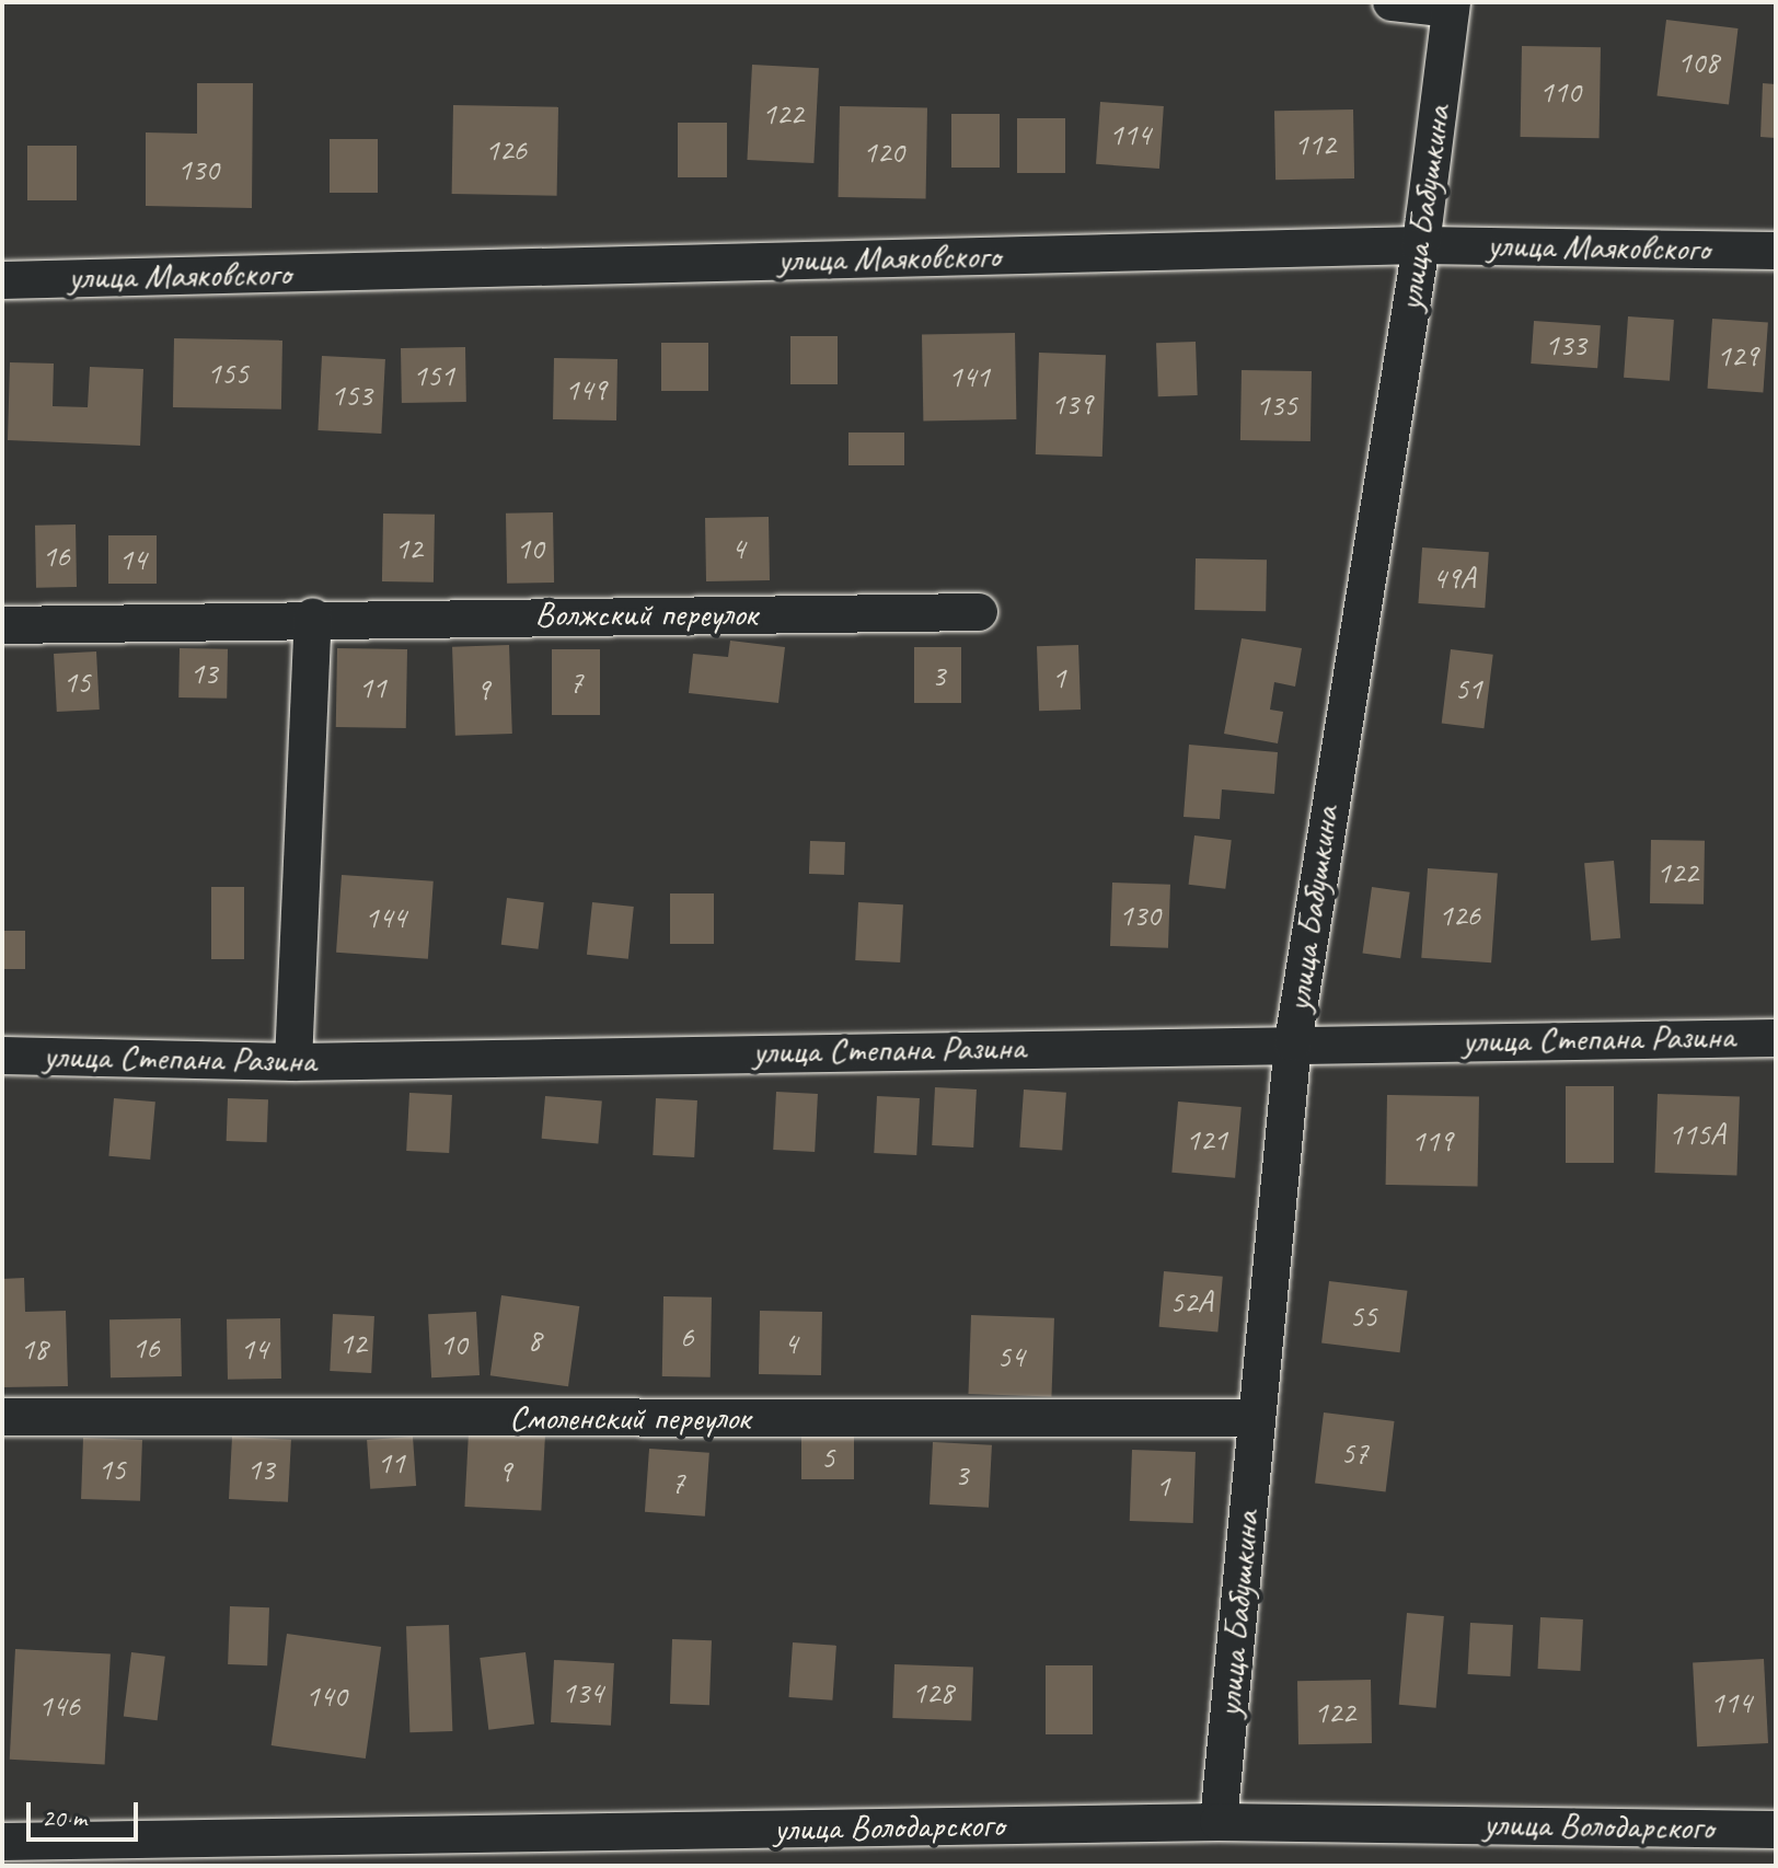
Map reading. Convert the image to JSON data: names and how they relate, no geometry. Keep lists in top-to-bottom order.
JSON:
{
  "streets": {
    "street": [
      "улица Бабушкина",
      "улица Маяковского",
      "Волжский переулок",
      "улица Степана Разина",
      "Смоленский переулок",
      "улица Володарского"
    ]
  },
  "crossings": [
    ["улица Бабушкина", "улица Маяковского"],
    ["улица Бабушкина", "улица Степана Разина"],
    ["улица Бабушкина", "Смоленский переулок"],
    ["улица Бабушкина", "улица Володарского"]
  ],
  "house_numbers": [
    "108",
    "110",
    "122",
    "114",
    "112",
    "126",
    "120",
    "130",
    "133",
    "129",
    "155",
    "151",
    "141",
    "149",
    "153",
    "139",
    "135",
    "12",
    "10",
    "4",
    "16",
    "14",
    "49А",
    "13",
    "3",
    "1",
    "15",
    "7",
    "11",
    "51",
    "9",
    "122",
    "130",
    "126",
    "144",
    "115А",
    "121",
    "119",
    "52А",
    "55",
    "6",
    "8",
    "12",
    "4",
    "10",
    "16",
    "18",
    "14",
    "54",
    "57",
    "5",
    "11",
    "15",
    "13",
    "9",
    "3",
    "7",
    "1",
    "134",
    "128",
    "140",
    "114",
    "146",
    "122"
  ],
  "scale_bar": "20 m"
}
